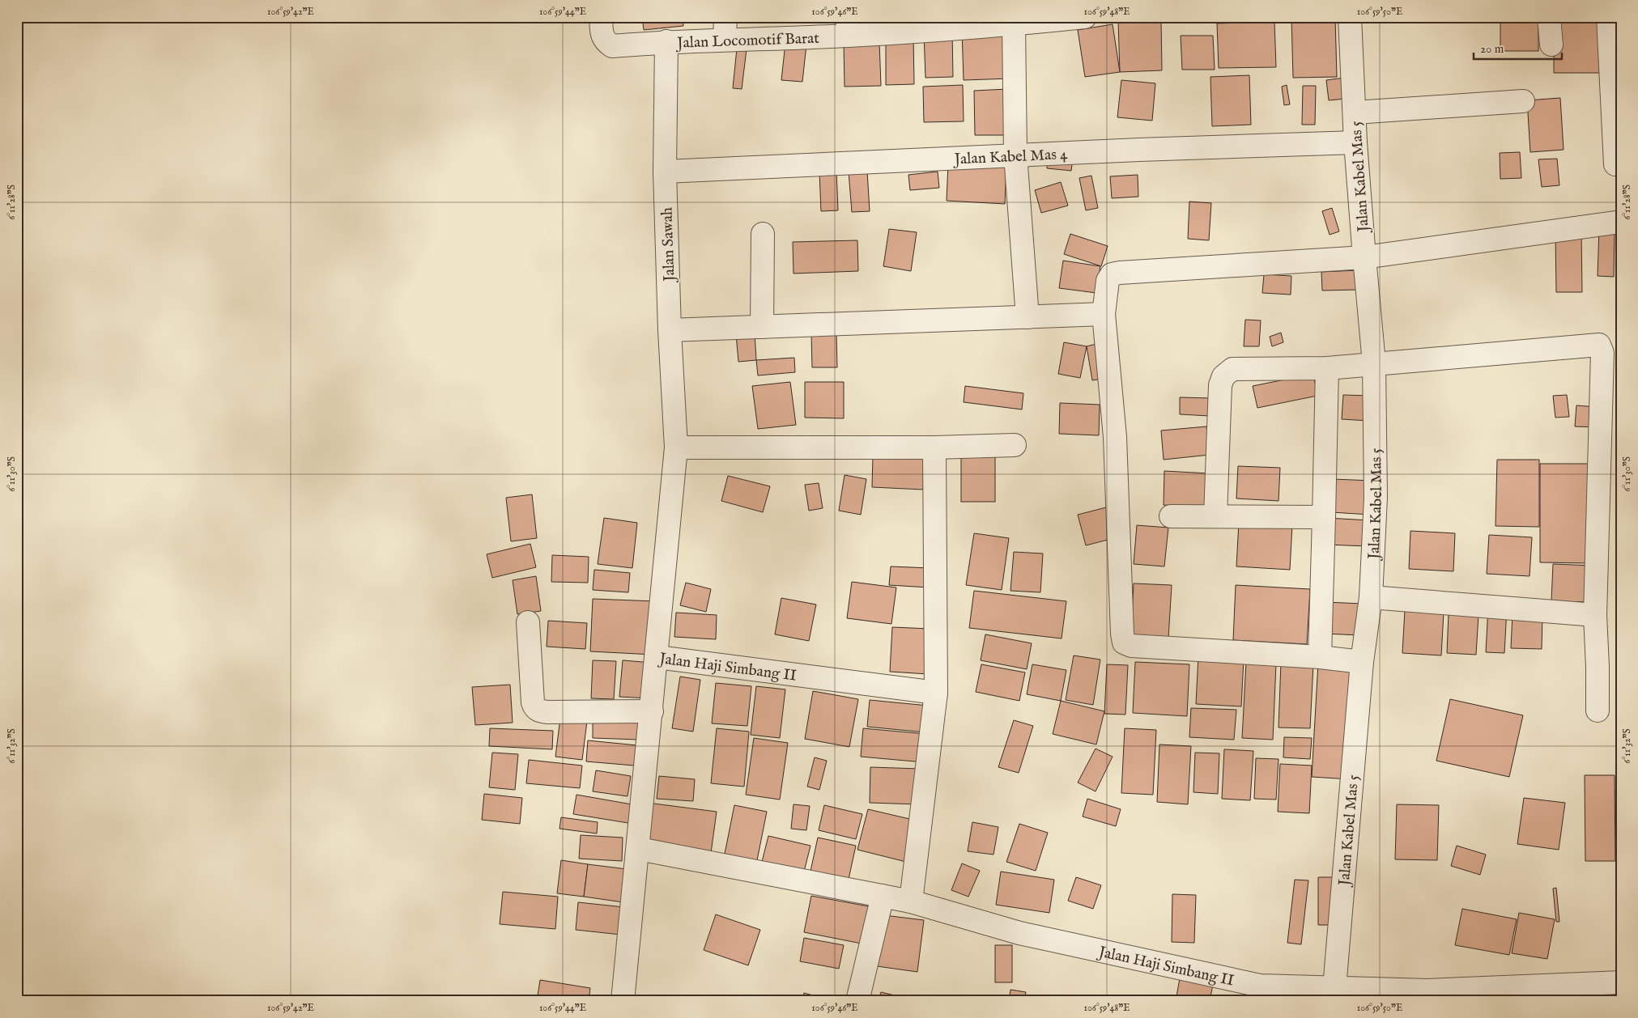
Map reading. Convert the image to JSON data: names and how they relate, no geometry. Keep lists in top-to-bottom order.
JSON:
{
  "streets": {
    "street": [
      "Jalan Locomotif Barat",
      "Jalan Kabel Mas 4",
      "Jalan Kabel Mas 5",
      "Jalan Sawah",
      "Jalan Haji Simbang II"
    ]
  },
  "crossings": [
    ["Jalan Locomotif Barat", "Jalan Sawah"],
    ["Jalan Kabel Mas 4", "Jalan Kabel Mas 5"],
    ["Jalan Kabel Mas 4", "Jalan Sawah"],
    ["Jalan Kabel Mas 5", "Jalan Haji Simbang II"],
    ["Jalan Sawah", "Jalan Haji Simbang II"]
  ],
  "scale_bar": "20 m",
  "coordinates": [
    "106°59'42\"E",
    "106°59'44\"E",
    "106°59'46\"E",
    "106°59'48\"E",
    "106°59'50\"E",
    "6°11'28\"S",
    "6°11'30\"S",
    "6°11'32\"S"
  ]
}
